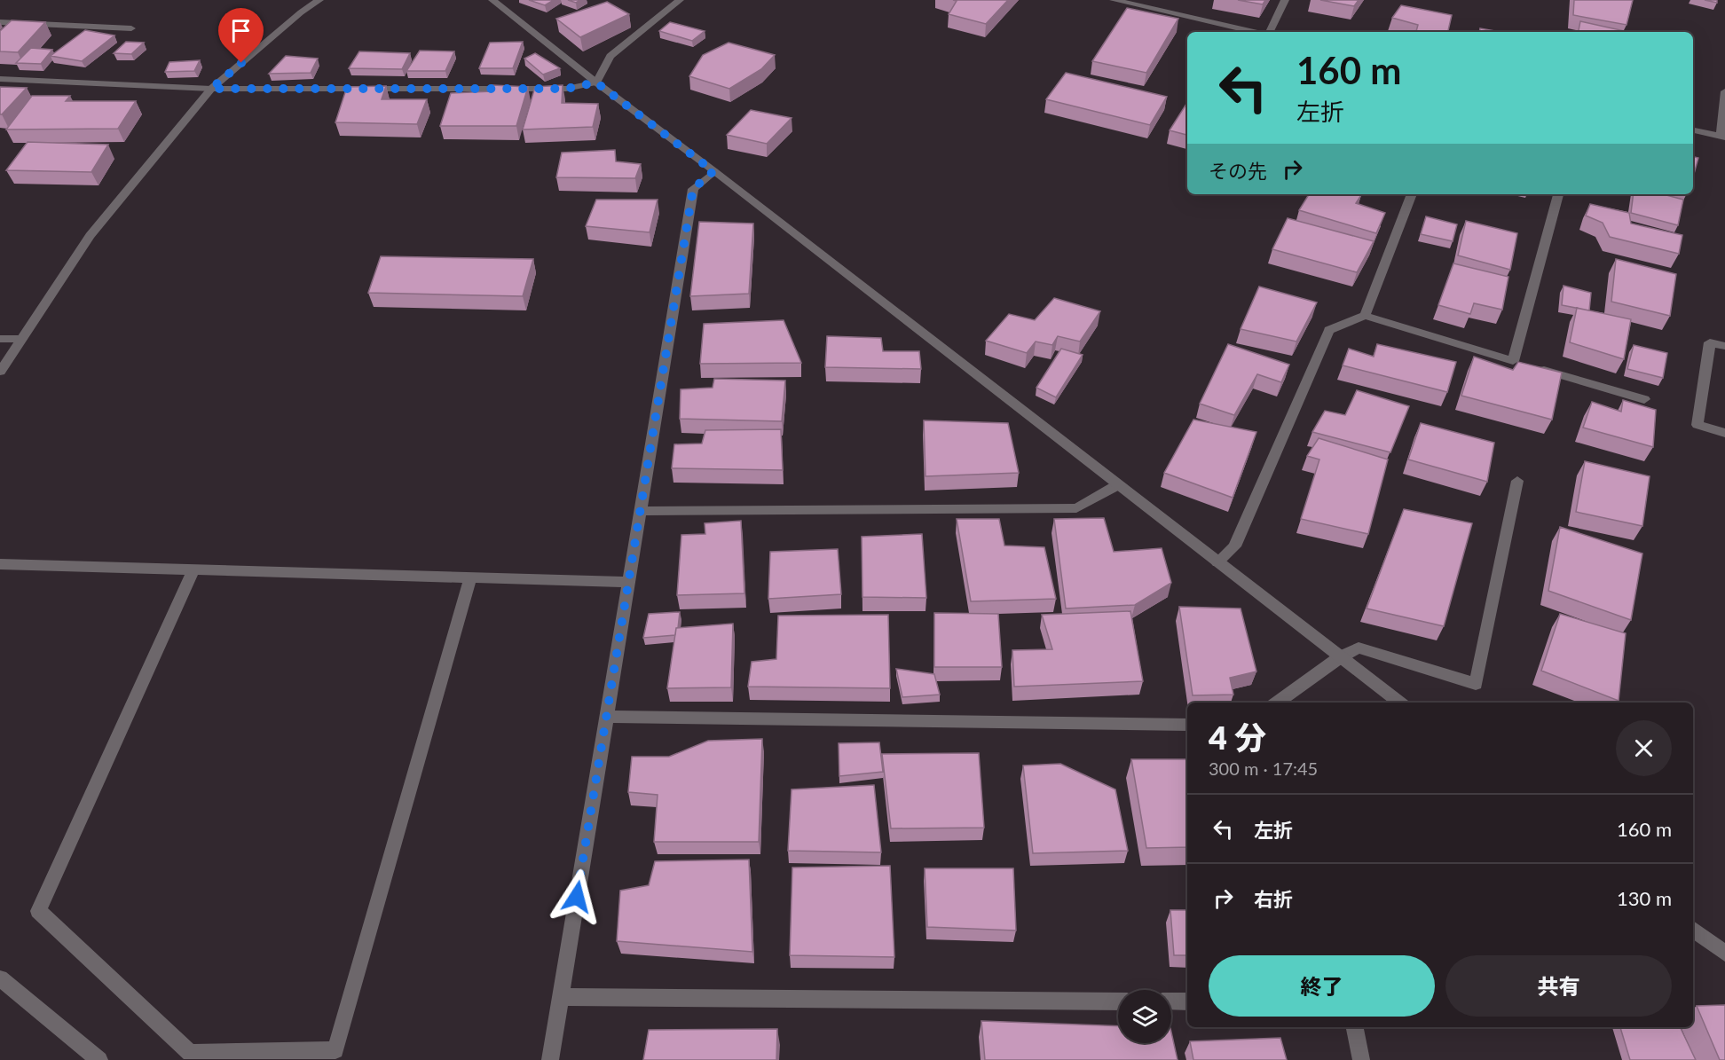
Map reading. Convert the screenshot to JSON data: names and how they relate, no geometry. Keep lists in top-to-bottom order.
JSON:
{
  "page": {
    "turn": ["160 m", "左折"],
    "then": "その先",
    "heading": ["4 分", "300 m · 17:45"],
    "list": [
      {
        "name": "左折",
        "value": "160 m"
      },
      {
        "name": "右折",
        "value": "130 m"
      }
    ],
    "buttons": ["終了", "共有"]
  }
}
